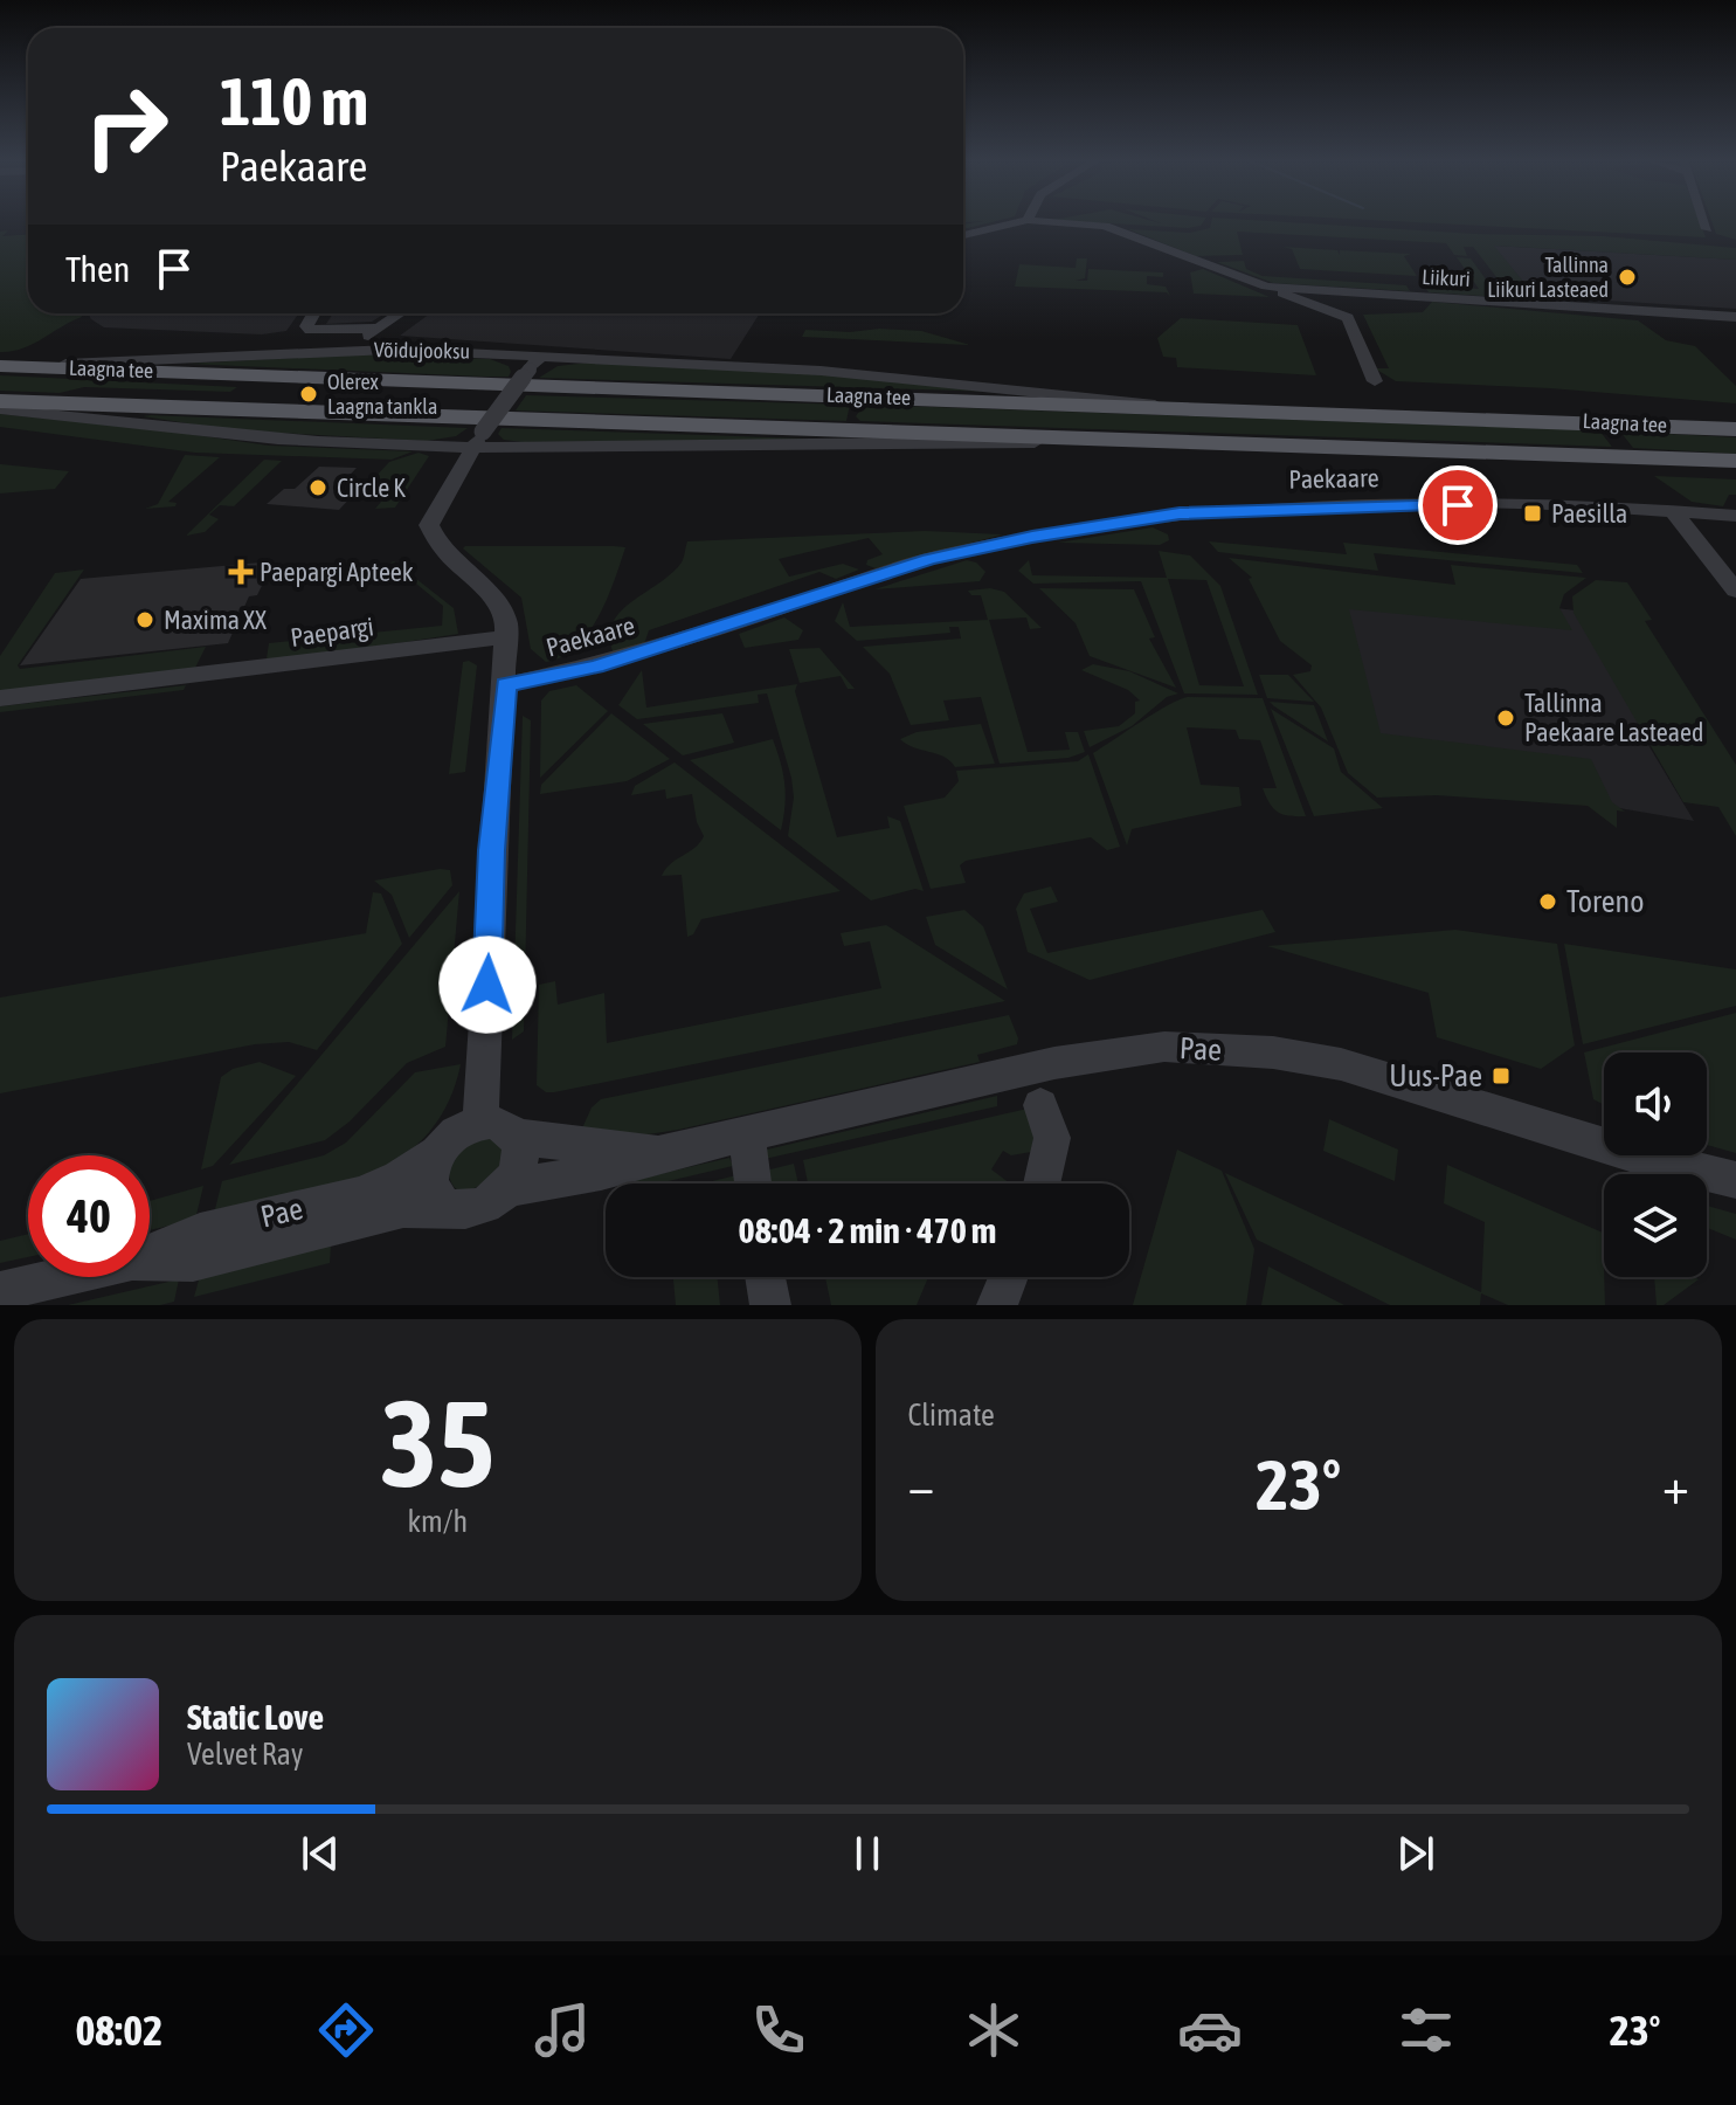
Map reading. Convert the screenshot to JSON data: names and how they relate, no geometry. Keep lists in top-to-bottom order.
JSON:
{
  "streets": {
    "main road": ["Laagna tee"],
    "street": [
      "Liikuri",
      "Võidujooksu",
      "Paekaare",
      "Paepargi",
      "Pae"
    ]
  },
  "crossings": [
    ["Võidujooksu", "Laagna tee"]
  ],
  "places": {
    "other": [
      "Tallinna Liikuri Lasteaed",
      "Olerex Laagna tankla",
      "Circle K",
      "Maxima XX",
      "Tallinna Paekaare Lasteaed",
      "Toreno"
    ],
    "transit": ["Paesilla", "Uus-Pae"],
    "health": ["Paepargi Apteek"]
  },
  "page": {
    "turn": ["110 m", "Paekaare"],
    "then": "Then",
    "limit": "40",
    "trip": "08:04 · 2 min · 470 m",
    "tile": [
      ["35", "km/h"],
      "Climate"
    ],
    "heat": ["−", "23°", "+"],
    "song": ["Static Love", "Velvet Ray"],
    "tabs": ["08:02", "23°"]
  }
}
